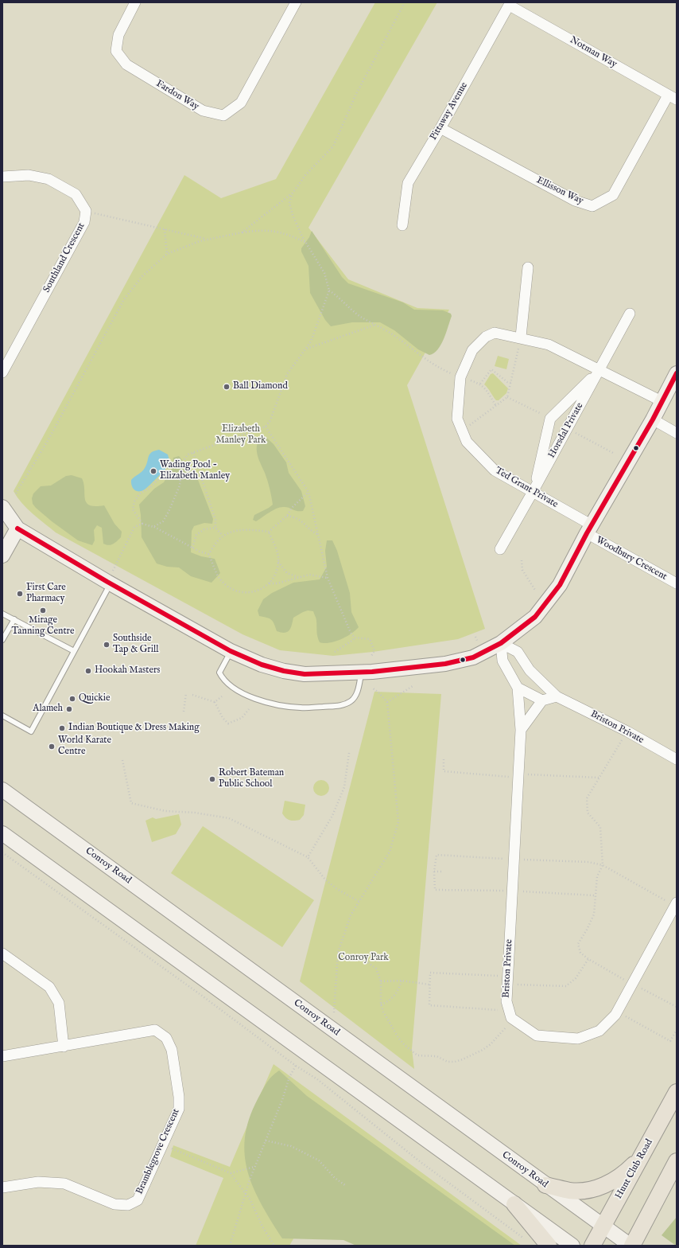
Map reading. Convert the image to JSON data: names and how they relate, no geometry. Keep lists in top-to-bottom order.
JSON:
{
  "streets": {
    "main road": ["Conroy Road", "Hunt Club Road"],
    "street": [
      "Notman Way",
      "Fardon Way",
      "Pittaway Avenue",
      "Ellisson Way",
      "Southland Crescent",
      "Horsdal Private",
      "Ted Grant Private",
      "Woodbury Crescent",
      "Briston Private",
      "Bramblegrove Crescent"
    ]
  },
  "crossings": [
    ["Notman Way", "Pittaway Avenue"],
    ["Notman Way", "Ellisson Way"],
    ["Pittaway Avenue", "Ellisson Way"],
    ["Horsdal Private", "Ted Grant Private"],
    ["Ted Grant Private", "Woodbury Crescent"],
    ["Conroy Road", "Hunt Club Road"]
  ],
  "parks": ["Elizabeth Manley Park", "Conroy Park"],
  "places": [
    "Ball Diamond",
    "Wading Pool - Elizabeth Manley",
    "First Care Pharmacy",
    "Mirage Tanning Centre",
    "Southside Tap & Grill",
    "Hookah Masters",
    "Quickie",
    "Alameh",
    "Indian Boutique & Dress Making",
    "World Karate Centre",
    "Robert Bateman Public School"
  ]
}
